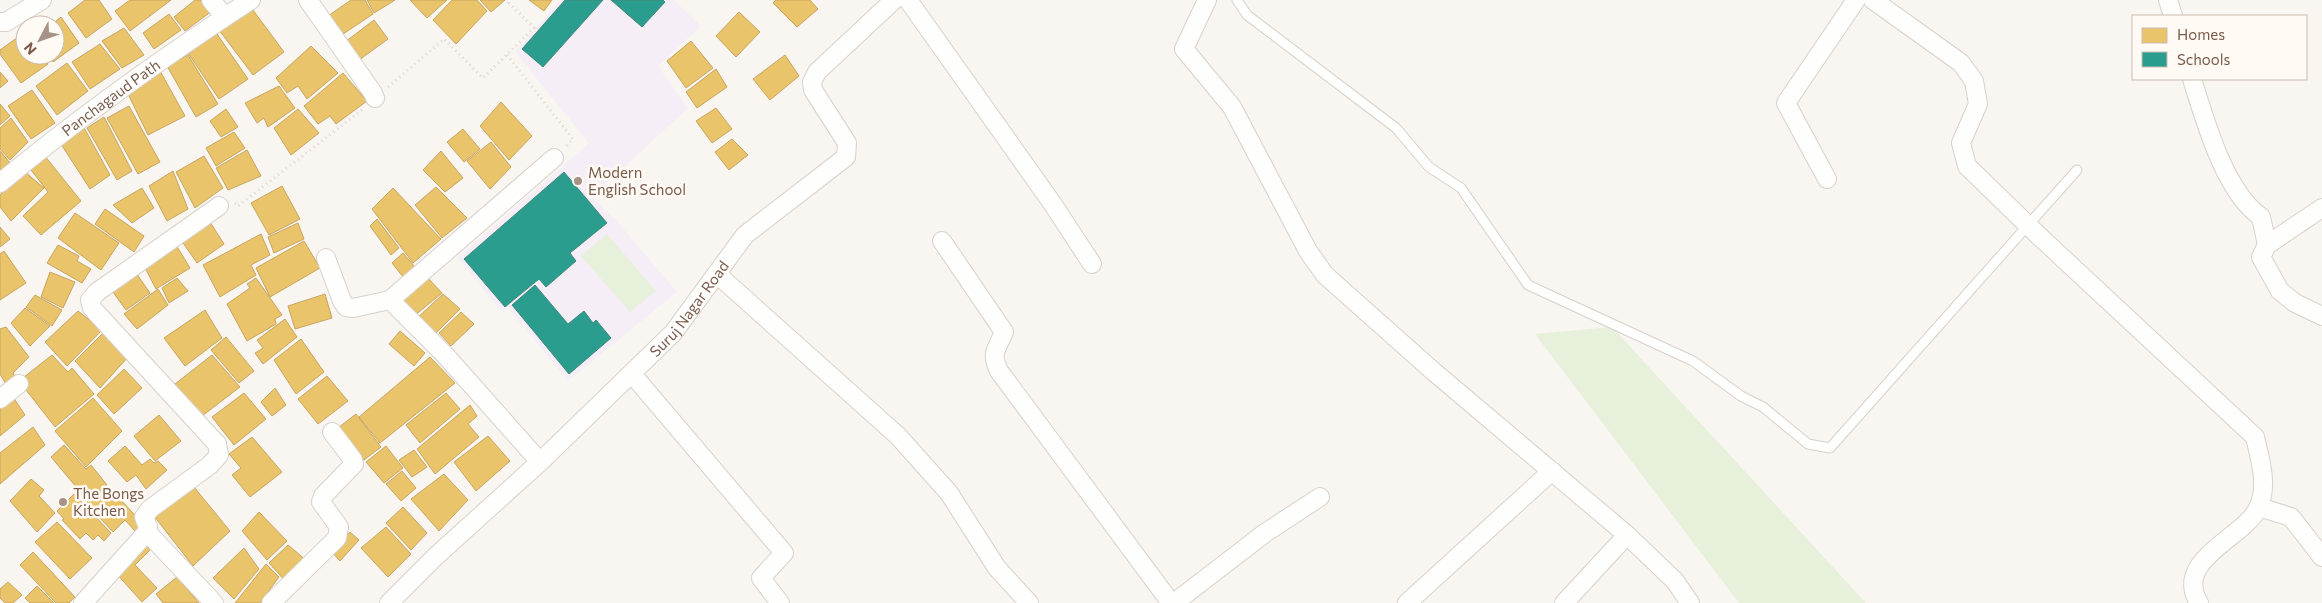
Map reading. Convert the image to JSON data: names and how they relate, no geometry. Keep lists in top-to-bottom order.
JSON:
{
  "streets": {
    "street": ["Panchagaud Path", "Suruj Nagar Road"]
  },
  "places": ["Modern English School", "The Bongs Kitchen"],
  "legend": ["Homes", "Schools"],
  "north": "bottom left"
}
